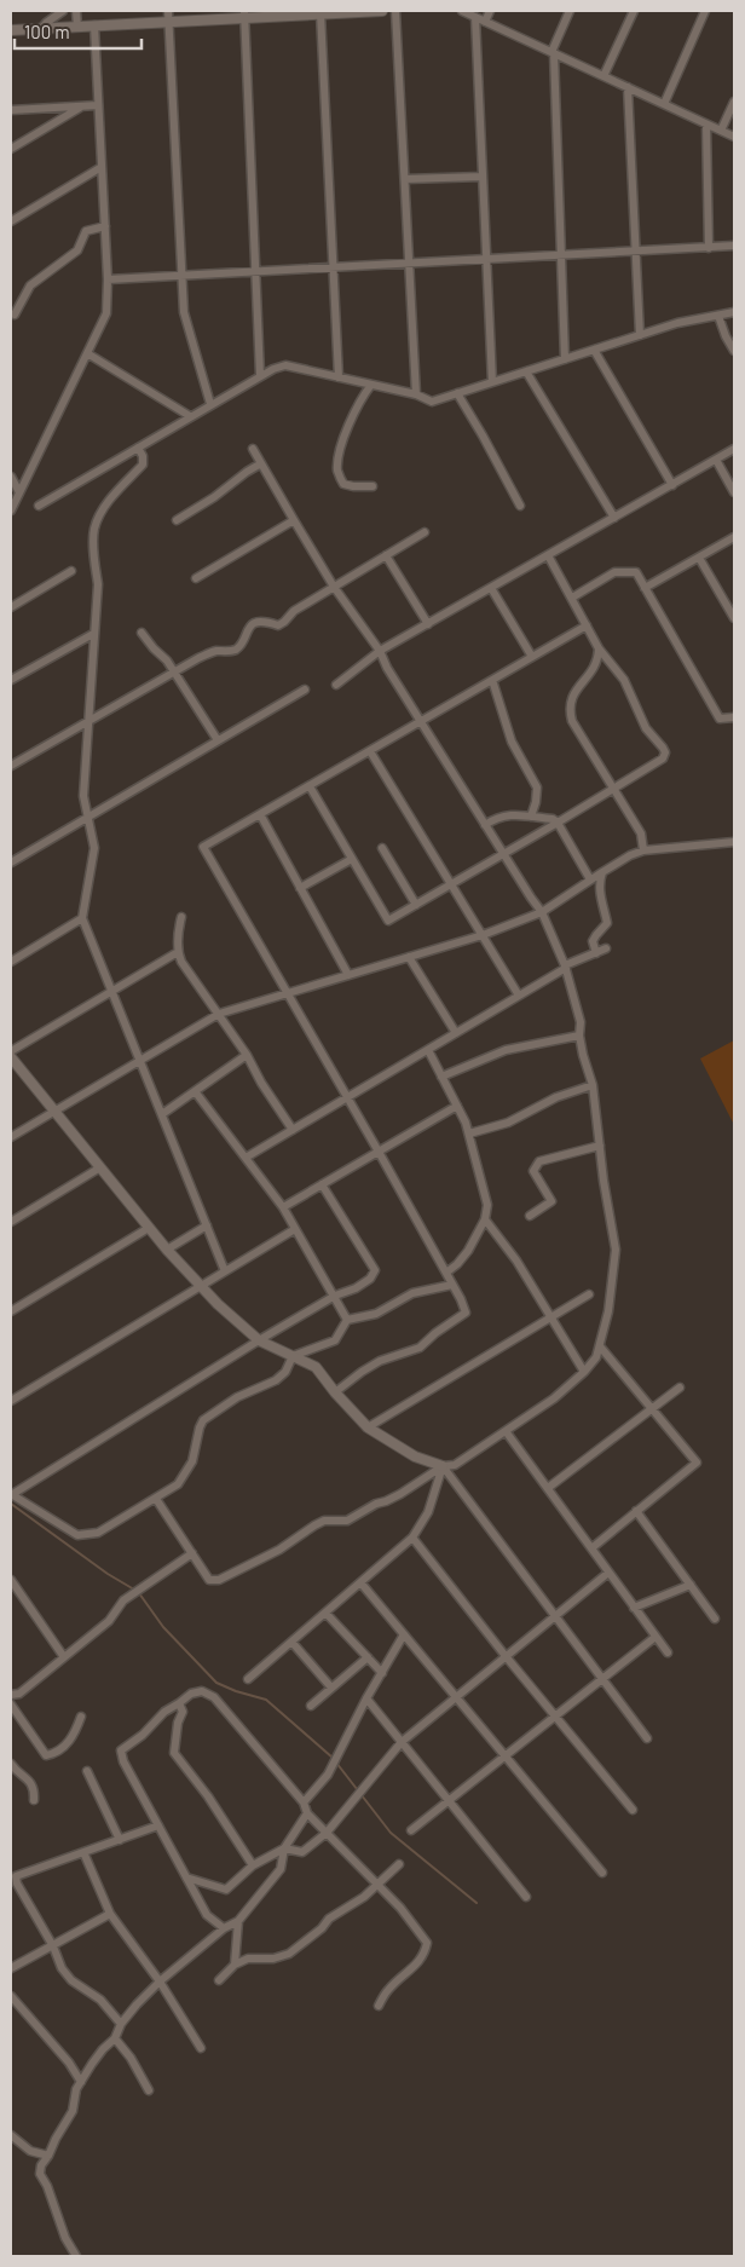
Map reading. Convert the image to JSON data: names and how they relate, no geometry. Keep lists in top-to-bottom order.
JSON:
{
  "scale_bar": "100 m"
}
